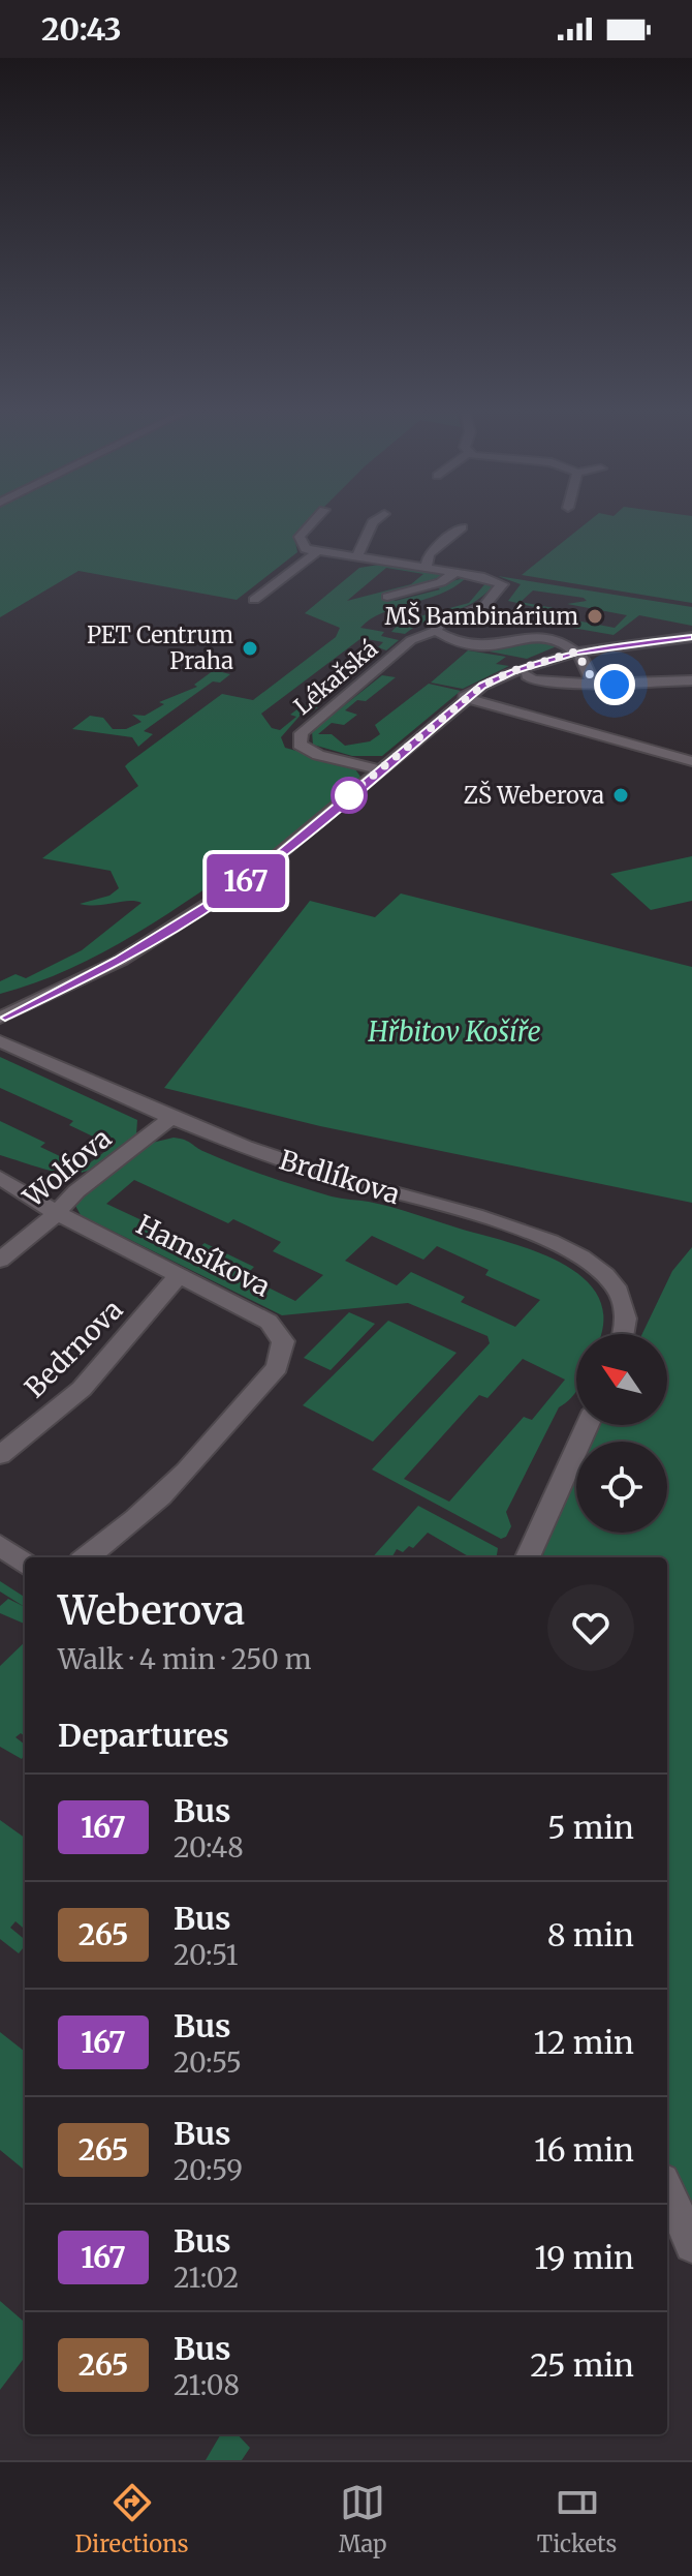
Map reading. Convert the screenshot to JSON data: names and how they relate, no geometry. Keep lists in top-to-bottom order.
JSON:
{
  "streets": {
    "street": [
      "Lékařská",
      "Wolfova",
      "Brdlíkova",
      "Hamsíkova",
      "Bedrnova"
    ]
  },
  "crossings": [
    ["Wolfova", "Brdlíkova"],
    ["Wolfova", "Hamsíkova"],
    ["Hamsíkova", "Bedrnova"]
  ],
  "parks": ["Hřbitov Košíře"],
  "places": ["MŠ Bambinárium", "PET Centrum Praha", "ZŠ Weberova"],
  "lines": ["bus line 167"],
  "north": "top left",
  "page": {
    "status": "20:43",
    "on_map": "167",
    "heading": [
      ["Weberova", "Walk · 4 min · 250 m"],
      "Departures"
    ],
    "list": [
      {
        "mark": "167",
        "name": "Bus",
        "note": "20:48",
        "value": "5 min"
      },
      {
        "mark": "265",
        "name": "Bus",
        "note": "20:51",
        "value": "8 min"
      },
      {
        "mark": "167",
        "name": "Bus",
        "note": "20:55",
        "value": "12 min"
      },
      {
        "mark": "265",
        "name": "Bus",
        "note": "20:59",
        "value": "16 min"
      },
      {
        "mark": "167",
        "name": "Bus",
        "note": "21:02",
        "value": "19 min"
      },
      {
        "mark": "265",
        "name": "Bus",
        "note": "21:08",
        "value": "25 min"
      }
    ],
    "tabs": ["Directions", "Map", "Tickets"]
  }
}
